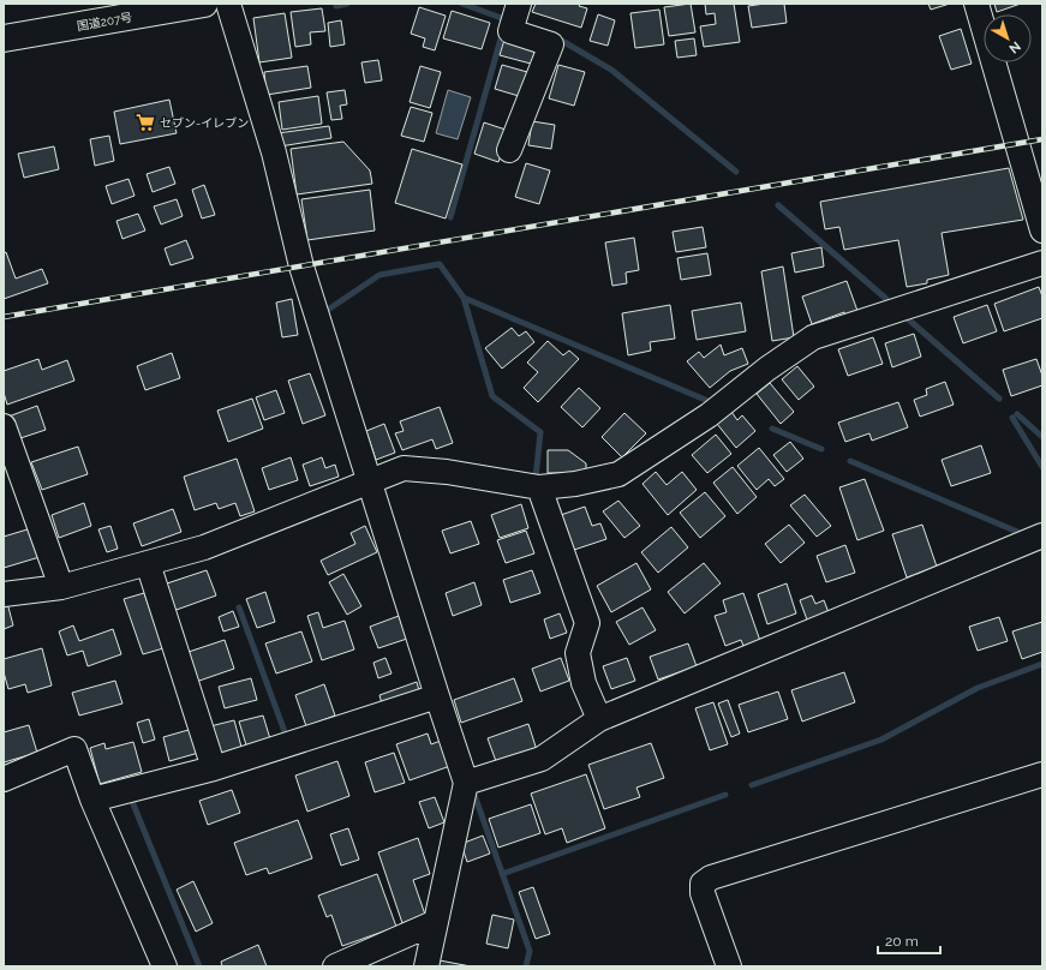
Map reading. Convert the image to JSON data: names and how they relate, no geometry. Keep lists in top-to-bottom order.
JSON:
{
  "streets": {
    "highway": ["国道207号"]
  },
  "places": {
    "supermarket": ["セブン-イレブン"]
  },
  "scale_bar": "20 m",
  "north": "bottom right"
}
